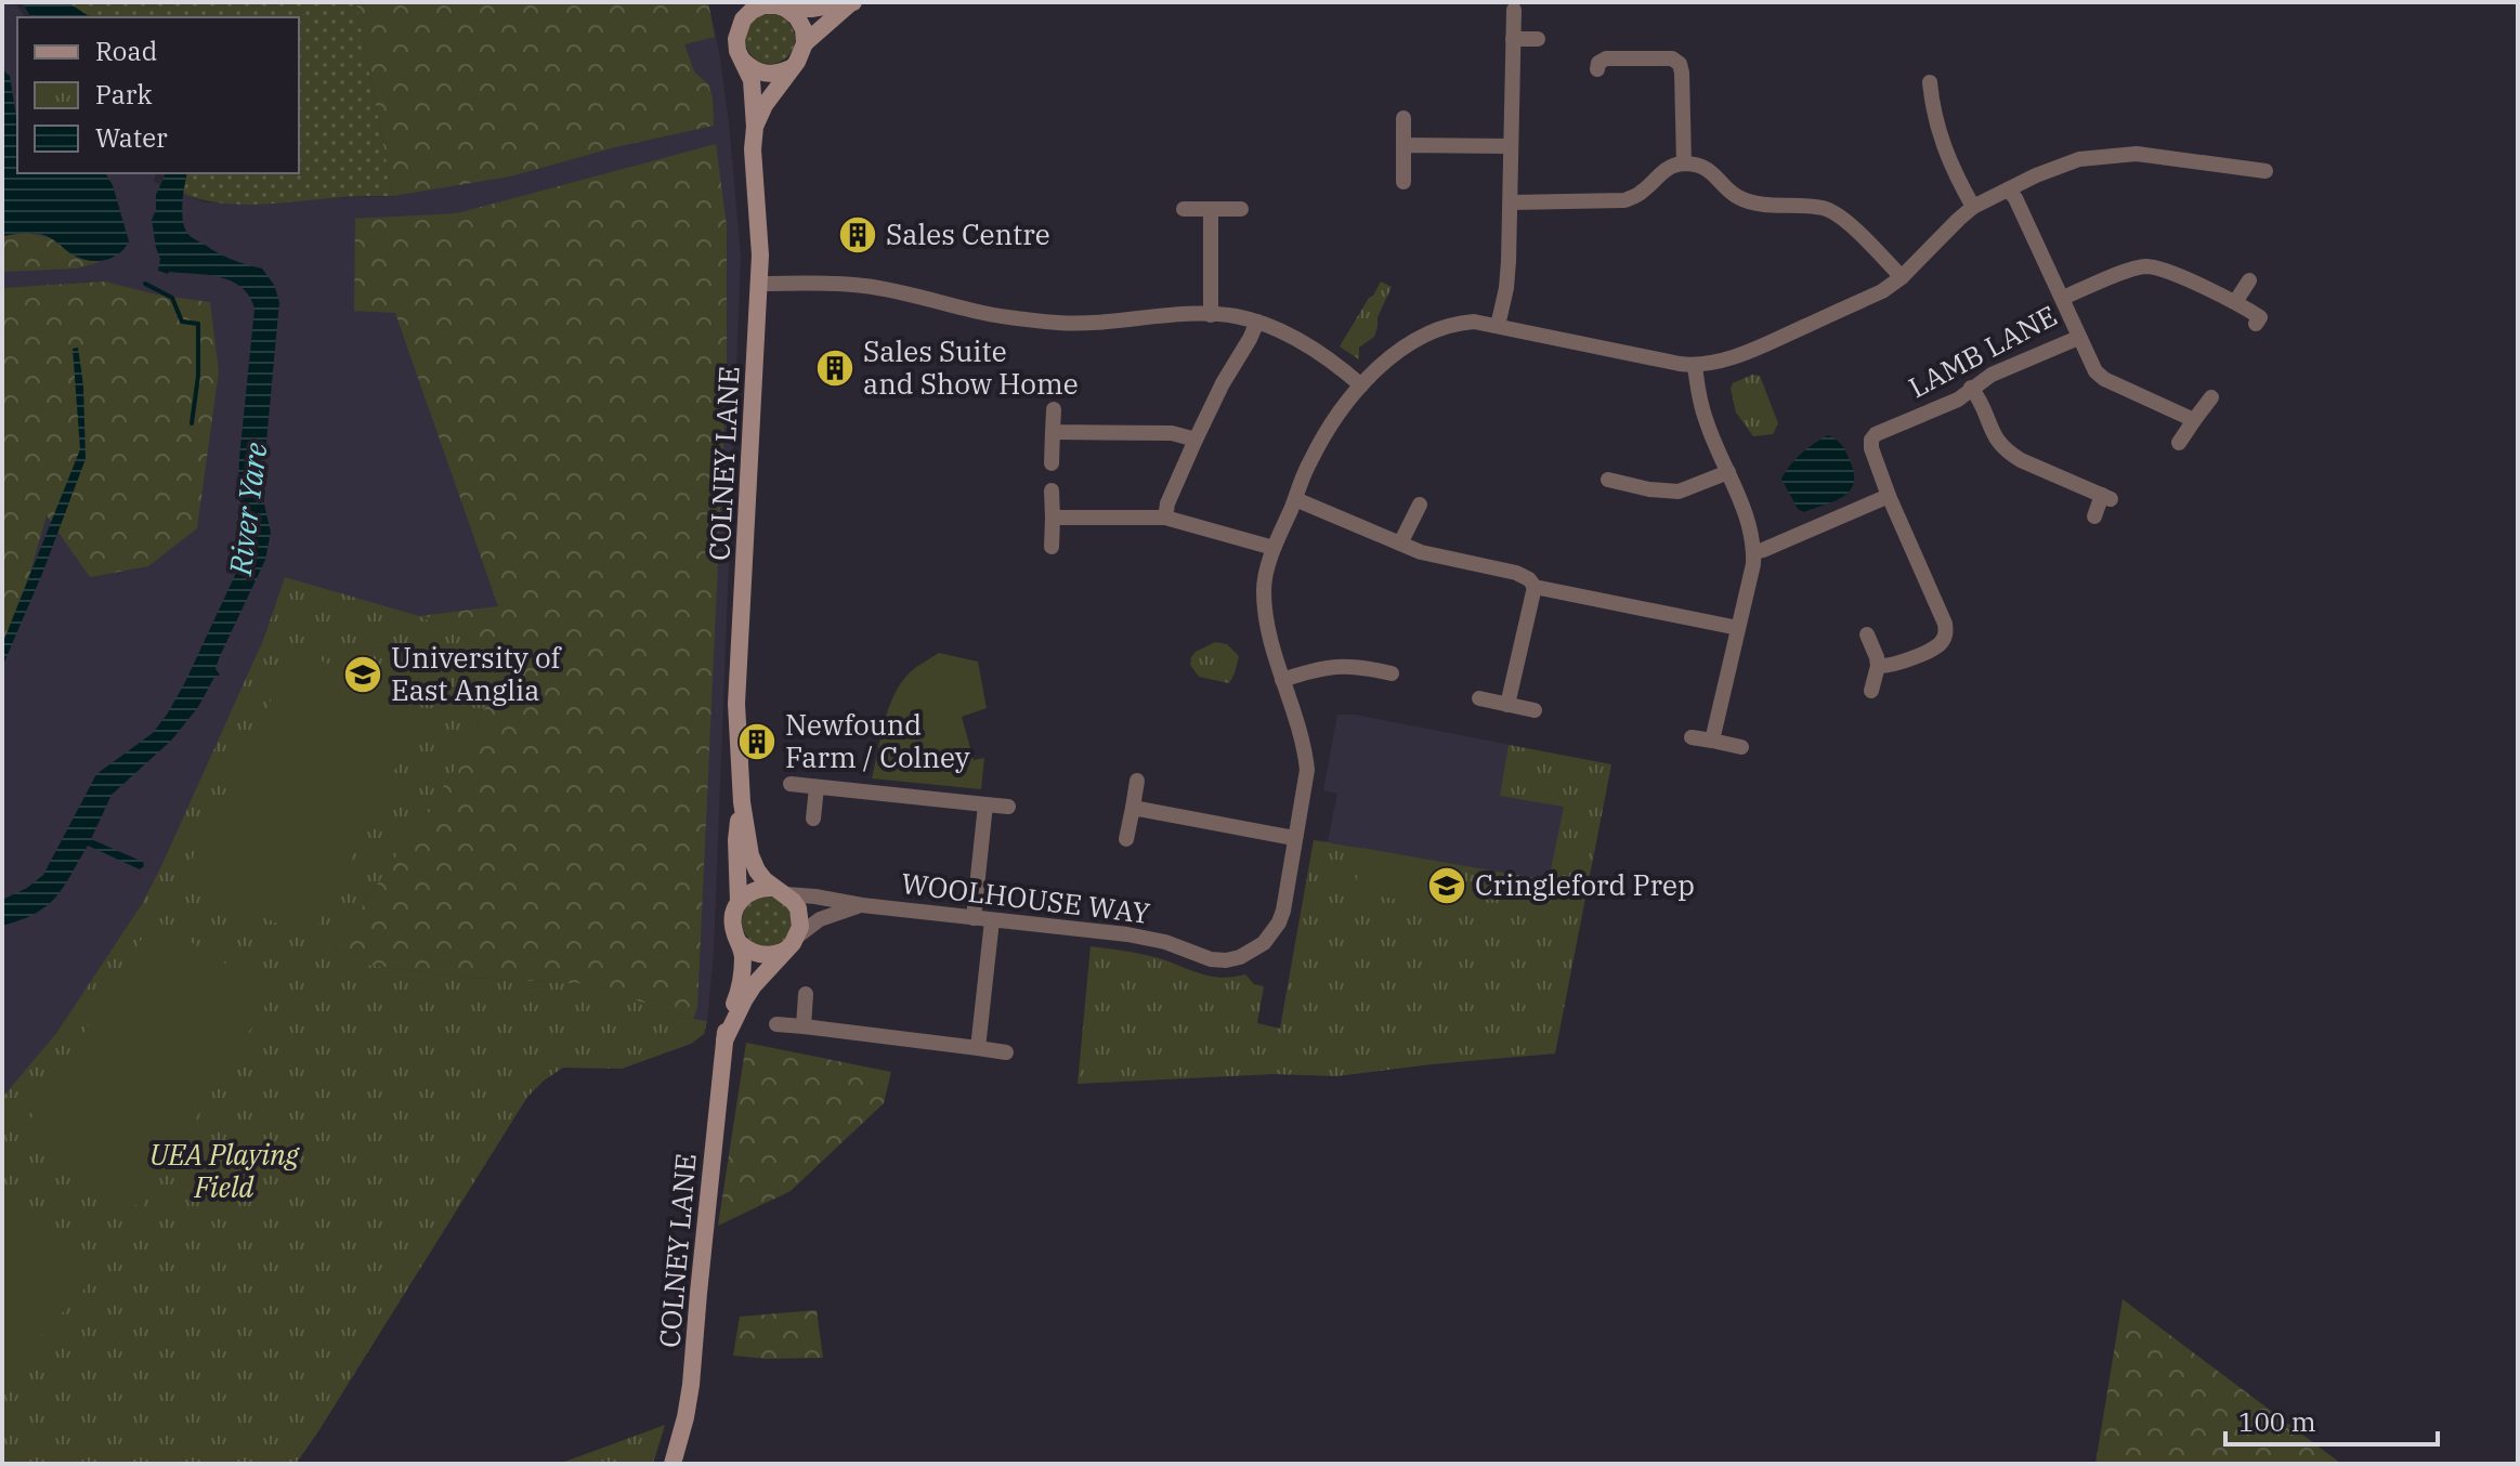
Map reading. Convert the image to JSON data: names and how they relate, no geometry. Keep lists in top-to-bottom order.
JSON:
{
  "streets": {
    "street": ["LAMB LANE", "COLNEY LANE", "WOOLHOUSE WAY"]
  },
  "crossings": [
    ["LAMB LANE", "WOOLHOUSE WAY"],
    ["COLNEY LANE", "WOOLHOUSE WAY"]
  ],
  "water": ["River Yare"],
  "parks": ["UEA Playing Field"],
  "places": {
    "building": ["Sales Centre", "Sales Suite and Show Home", "Newfound Farm / Colney"],
    "school or university": ["University of East Anglia", "Cringleford Prep"]
  },
  "legend": ["Road", "Park", "Water"],
  "scale_bar": "100 m"
}
